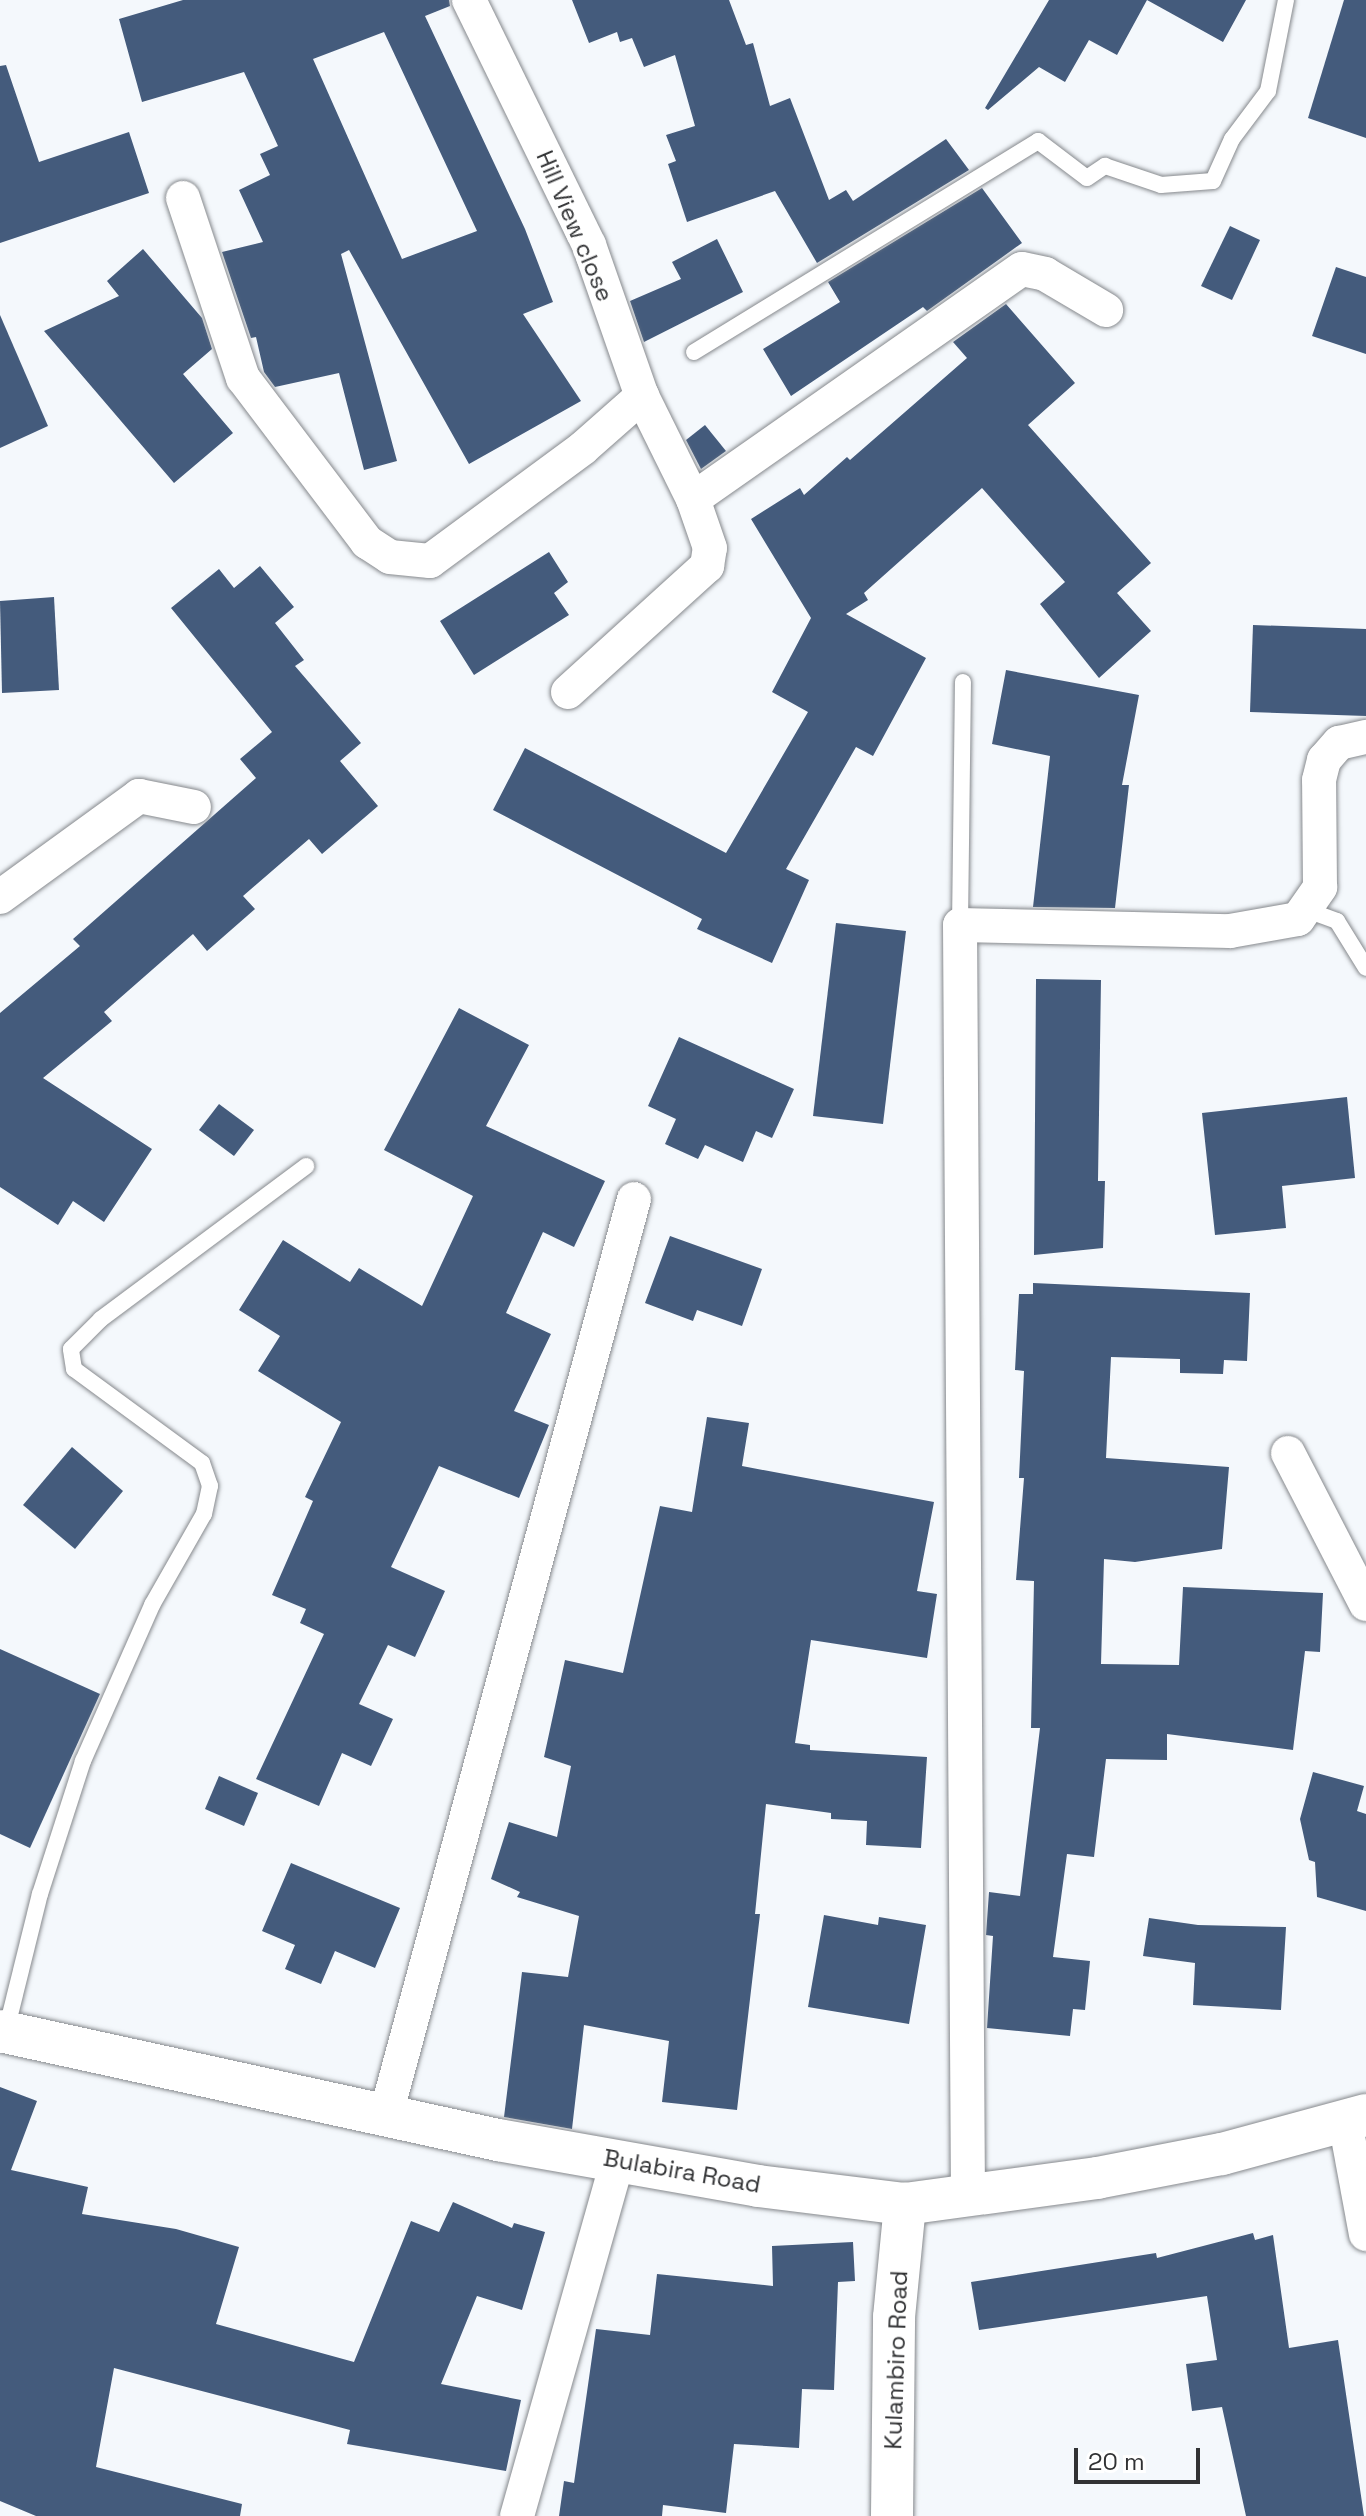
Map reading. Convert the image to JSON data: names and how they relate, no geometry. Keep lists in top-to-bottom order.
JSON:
{
  "streets": {
    "street": ["Hill View close", "Bulabira Road", "Kulambiro Road"]
  },
  "crossings": [
    ["Bulabira Road", "Kulambiro Road"]
  ],
  "scale_bar": "20 m"
}
